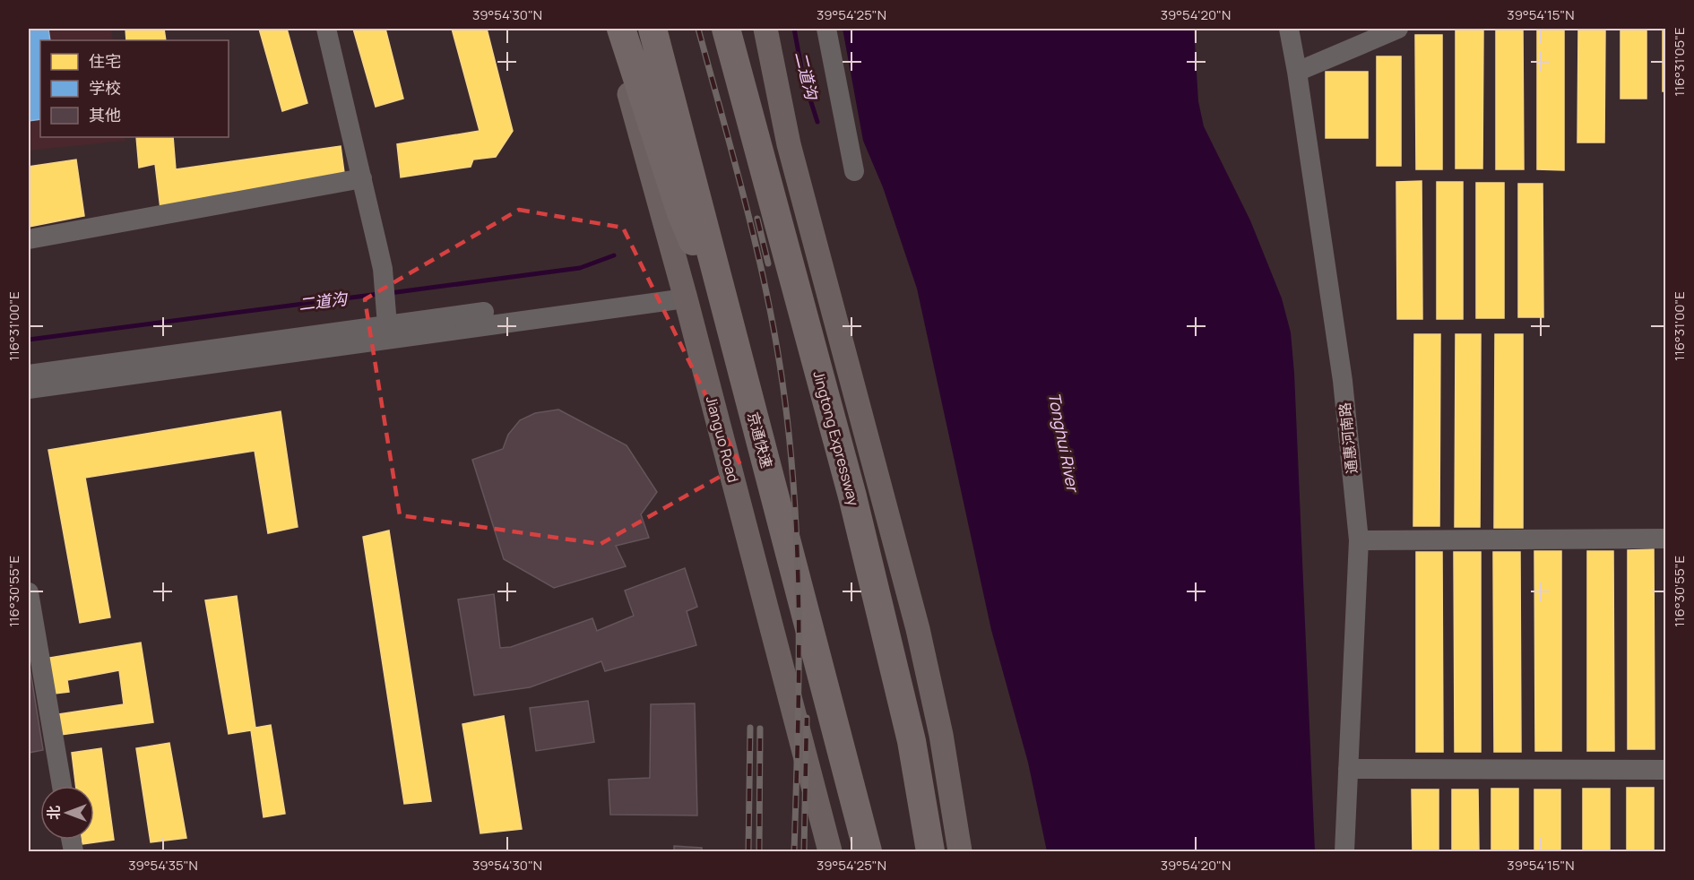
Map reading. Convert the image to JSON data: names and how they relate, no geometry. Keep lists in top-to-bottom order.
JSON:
{
  "streets": {
    "highway": ["Jingtong Expressway", "京通快速"],
    "main road": ["Jianguo Road"],
    "street": ["通惠河南路"]
  },
  "water": ["二道沟", "Tonghui River"],
  "legend": ["住宅", "学校", "其他"],
  "north": "left",
  "coordinates": [
    "39°54'30\"N",
    "39°54'25\"N",
    "39°54'20\"N",
    "39°54'15\"N",
    "116°31'05\"E",
    "116°31'00\"E",
    "116°30'55\"E",
    "39°54'35\"N"
  ]
}
